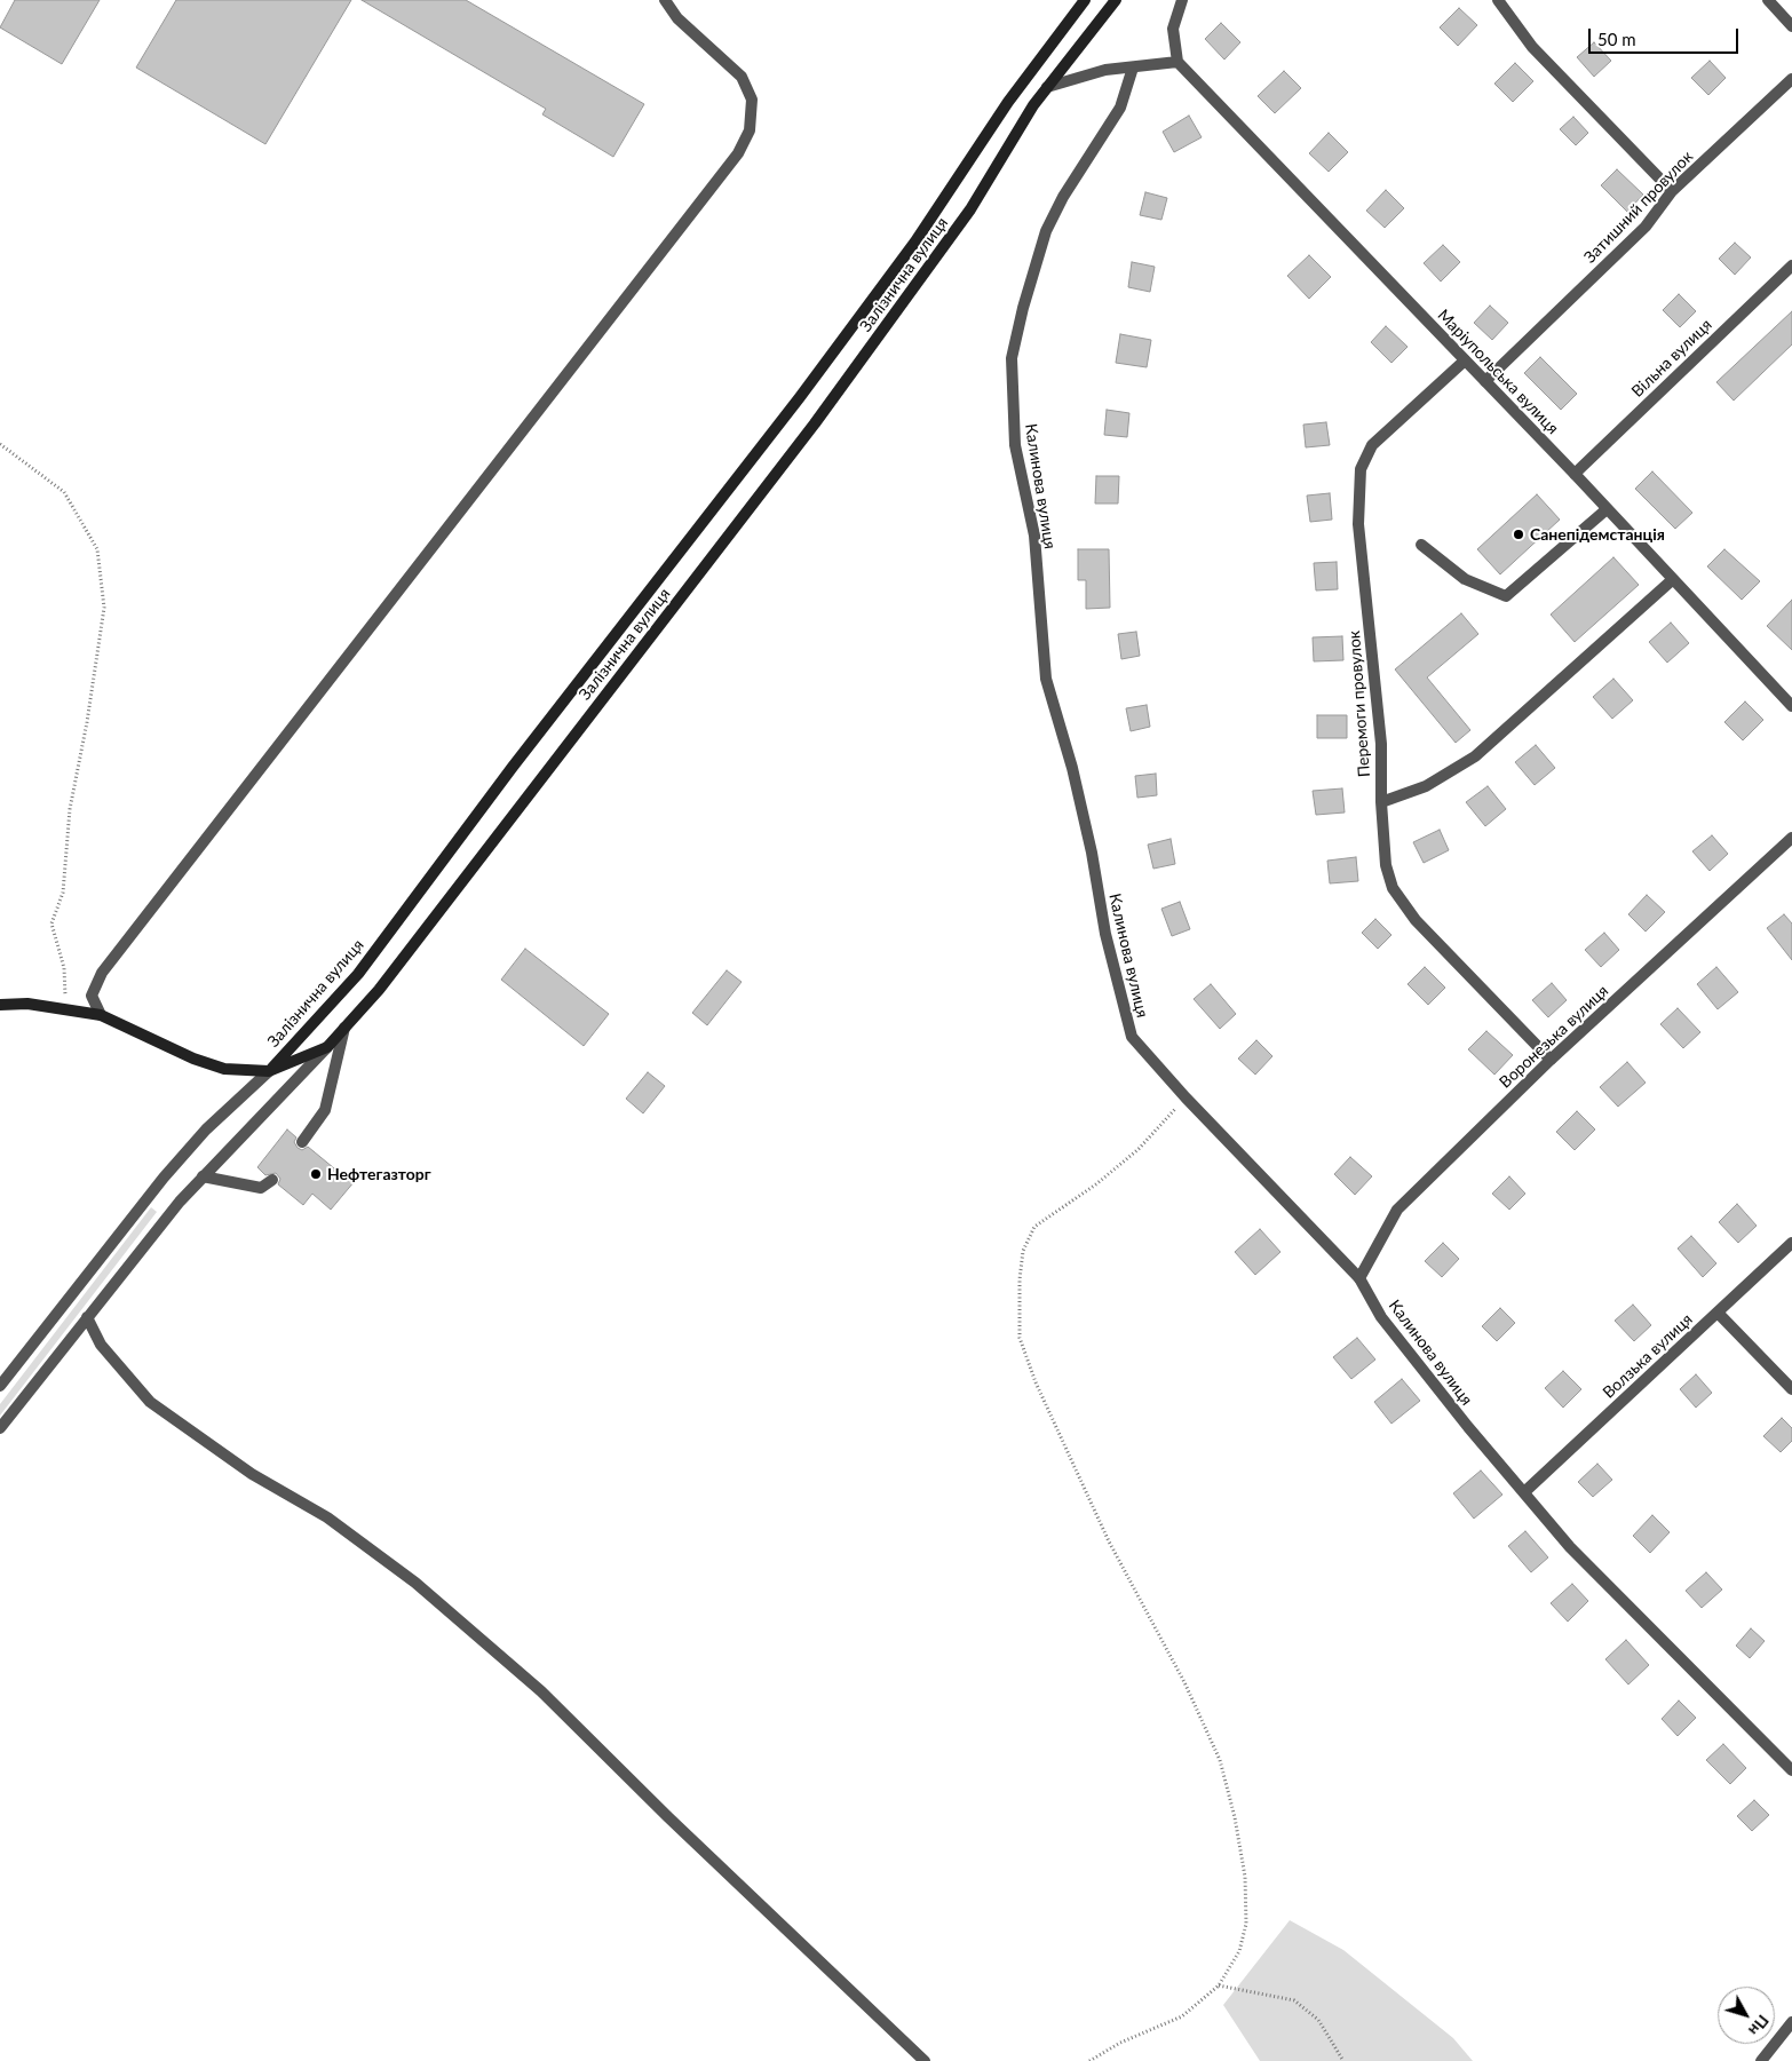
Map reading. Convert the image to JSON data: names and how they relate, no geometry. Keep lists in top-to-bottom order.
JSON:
{
  "streets": {
    "main road": ["Залізнична вулиця"],
    "street": [
      "Затишний провулок",
      "Вільна вулиця",
      "Маріупольська вулиця",
      "Калинова вулиця",
      "Перемоги провулок",
      "Воронезька вулиця",
      "Волзька вулиця"
    ]
  },
  "crossings": [
    ["Затишний провулок", "Маріупольська вулиця"],
    ["Вільна вулиця", "Маріупольська вулиця"],
    ["Маріупольська вулиця", "Перемоги провулок"],
    ["Калинова вулиця", "Воронезька вулиця"],
    ["Калинова вулиця", "Волзька вулиця"],
    ["Перемоги провулок", "Воронезька вулиця"]
  ],
  "places": ["Санепідемстанція", "Нефтегазторг"],
  "scale_bar": "50 m",
  "north": "bottom right"
}
